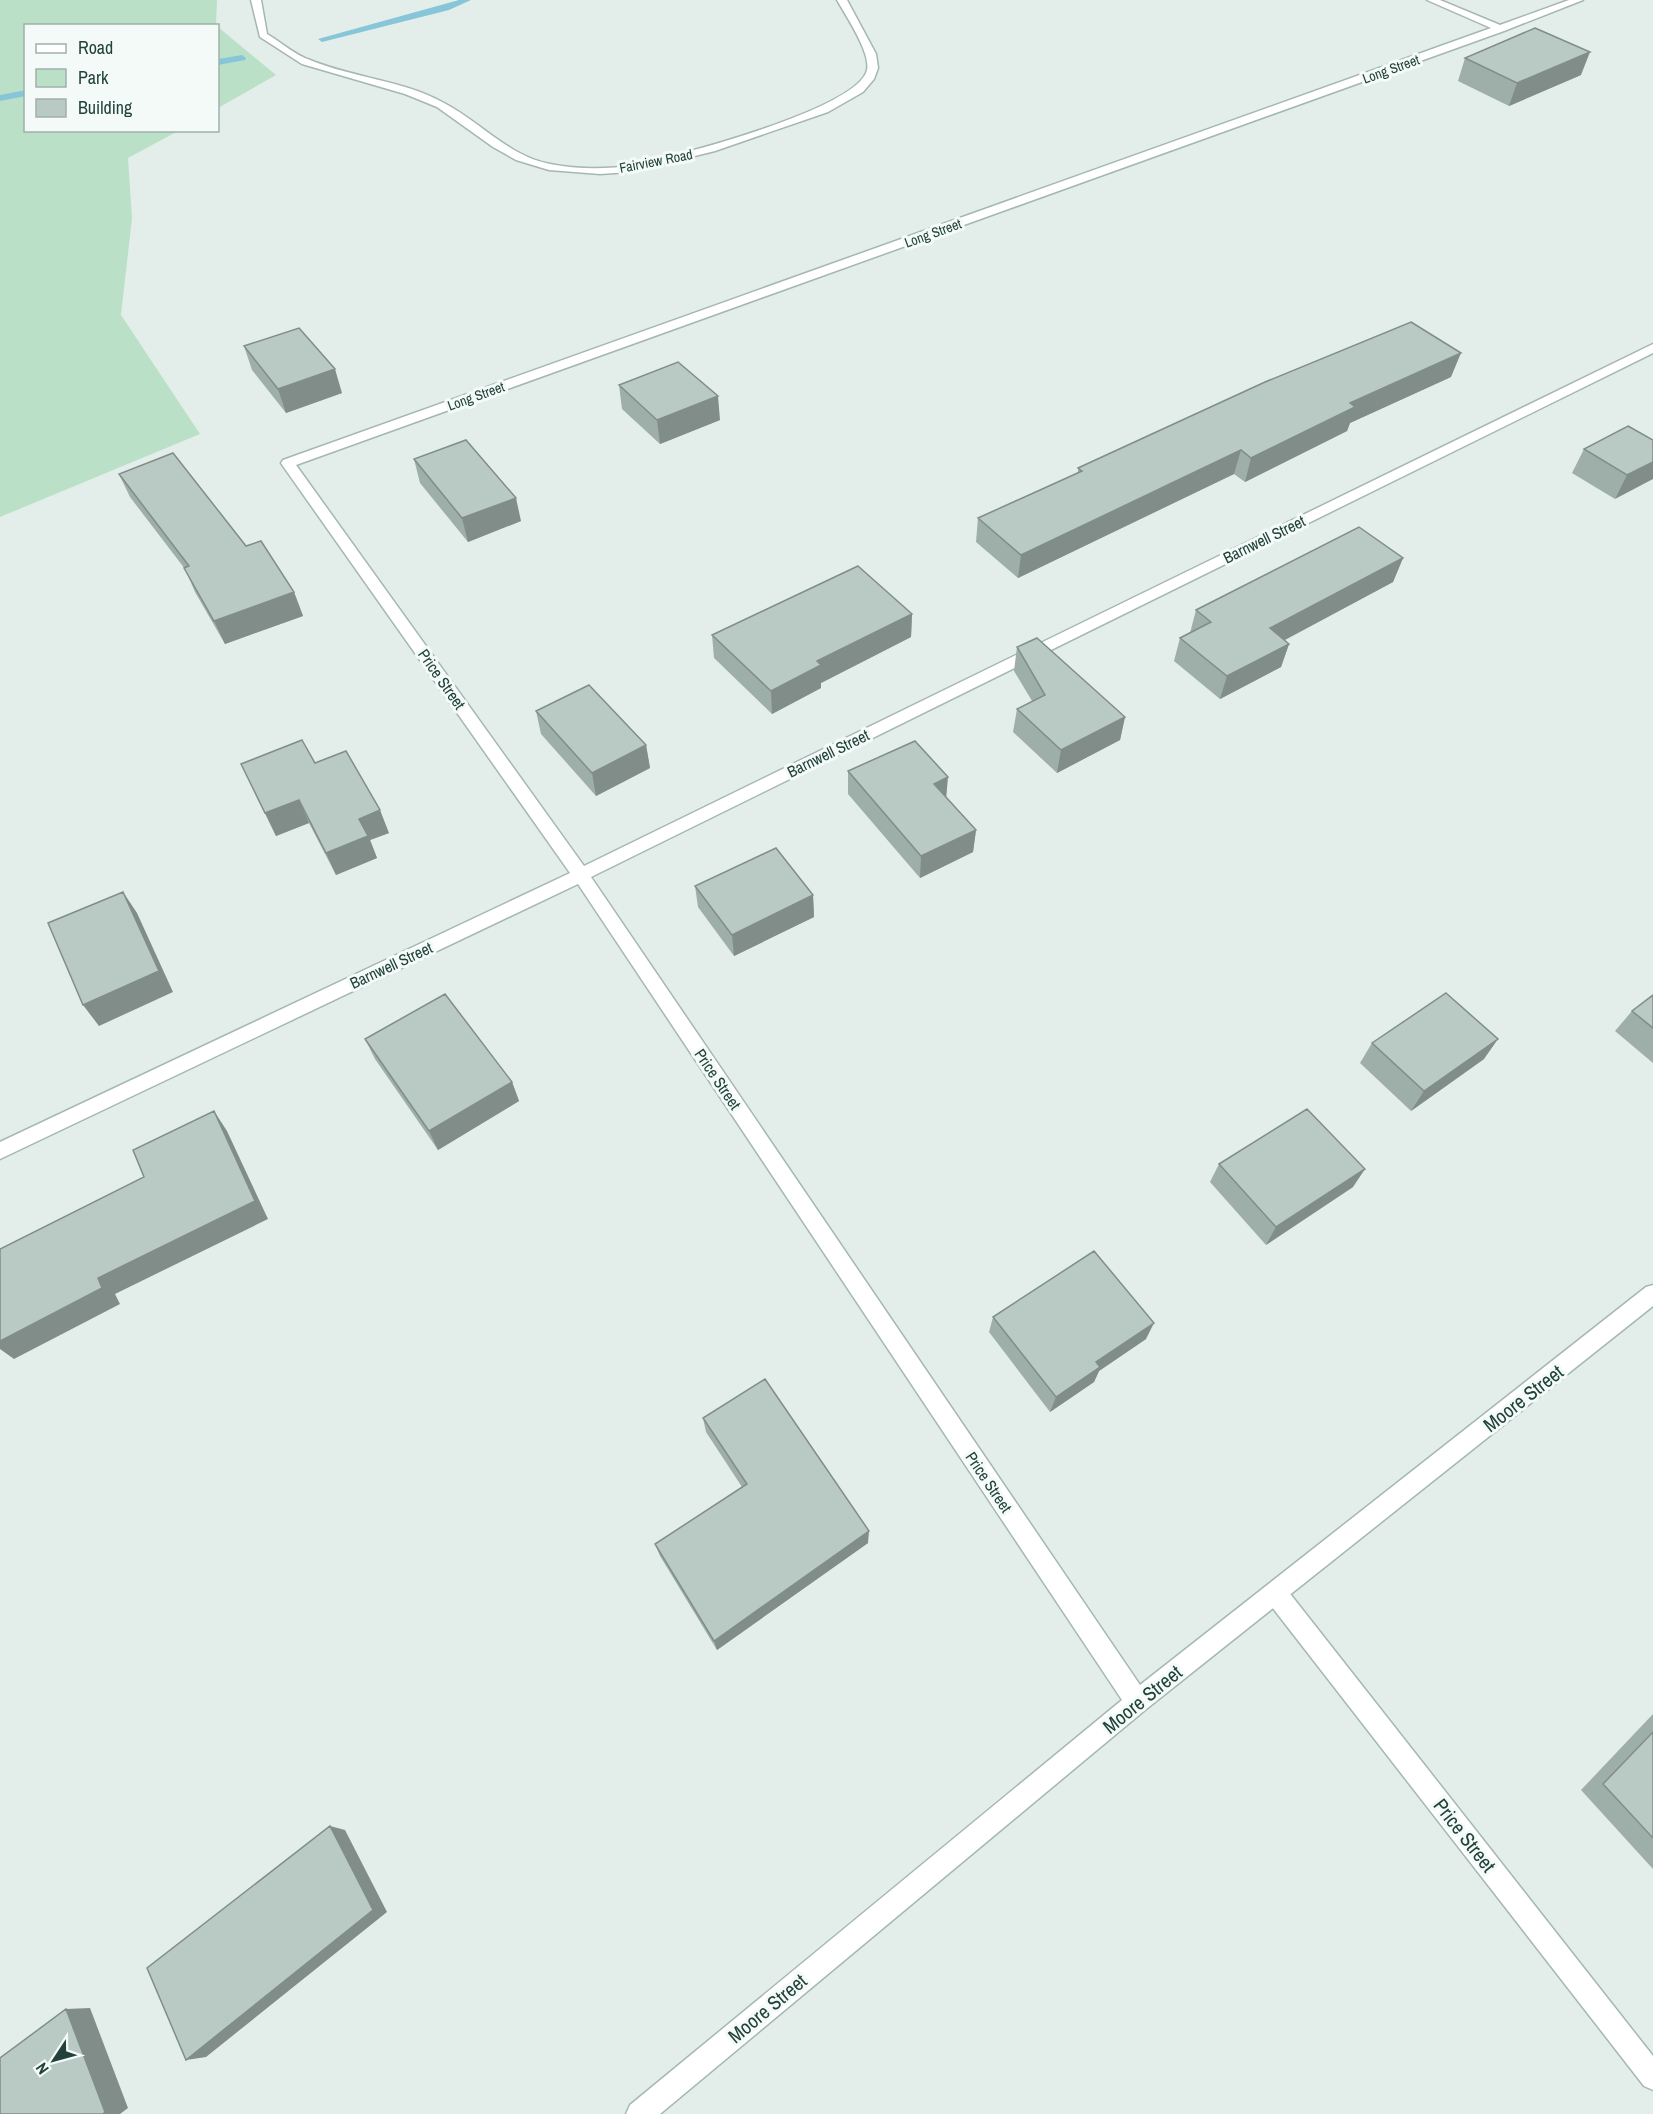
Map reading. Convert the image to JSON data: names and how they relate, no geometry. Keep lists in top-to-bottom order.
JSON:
{
  "streets": {
    "street": [
      "Long Street",
      "Fairview Road",
      "Barnwell Street",
      "Price Street",
      "Moore Street"
    ]
  },
  "crossings": [
    ["Long Street", "Price Street"],
    ["Barnwell Street", "Price Street"],
    ["Price Street", "Moore Street"]
  ],
  "legend": ["Road", "Park", "Building"],
  "north": "bottom left"
}
